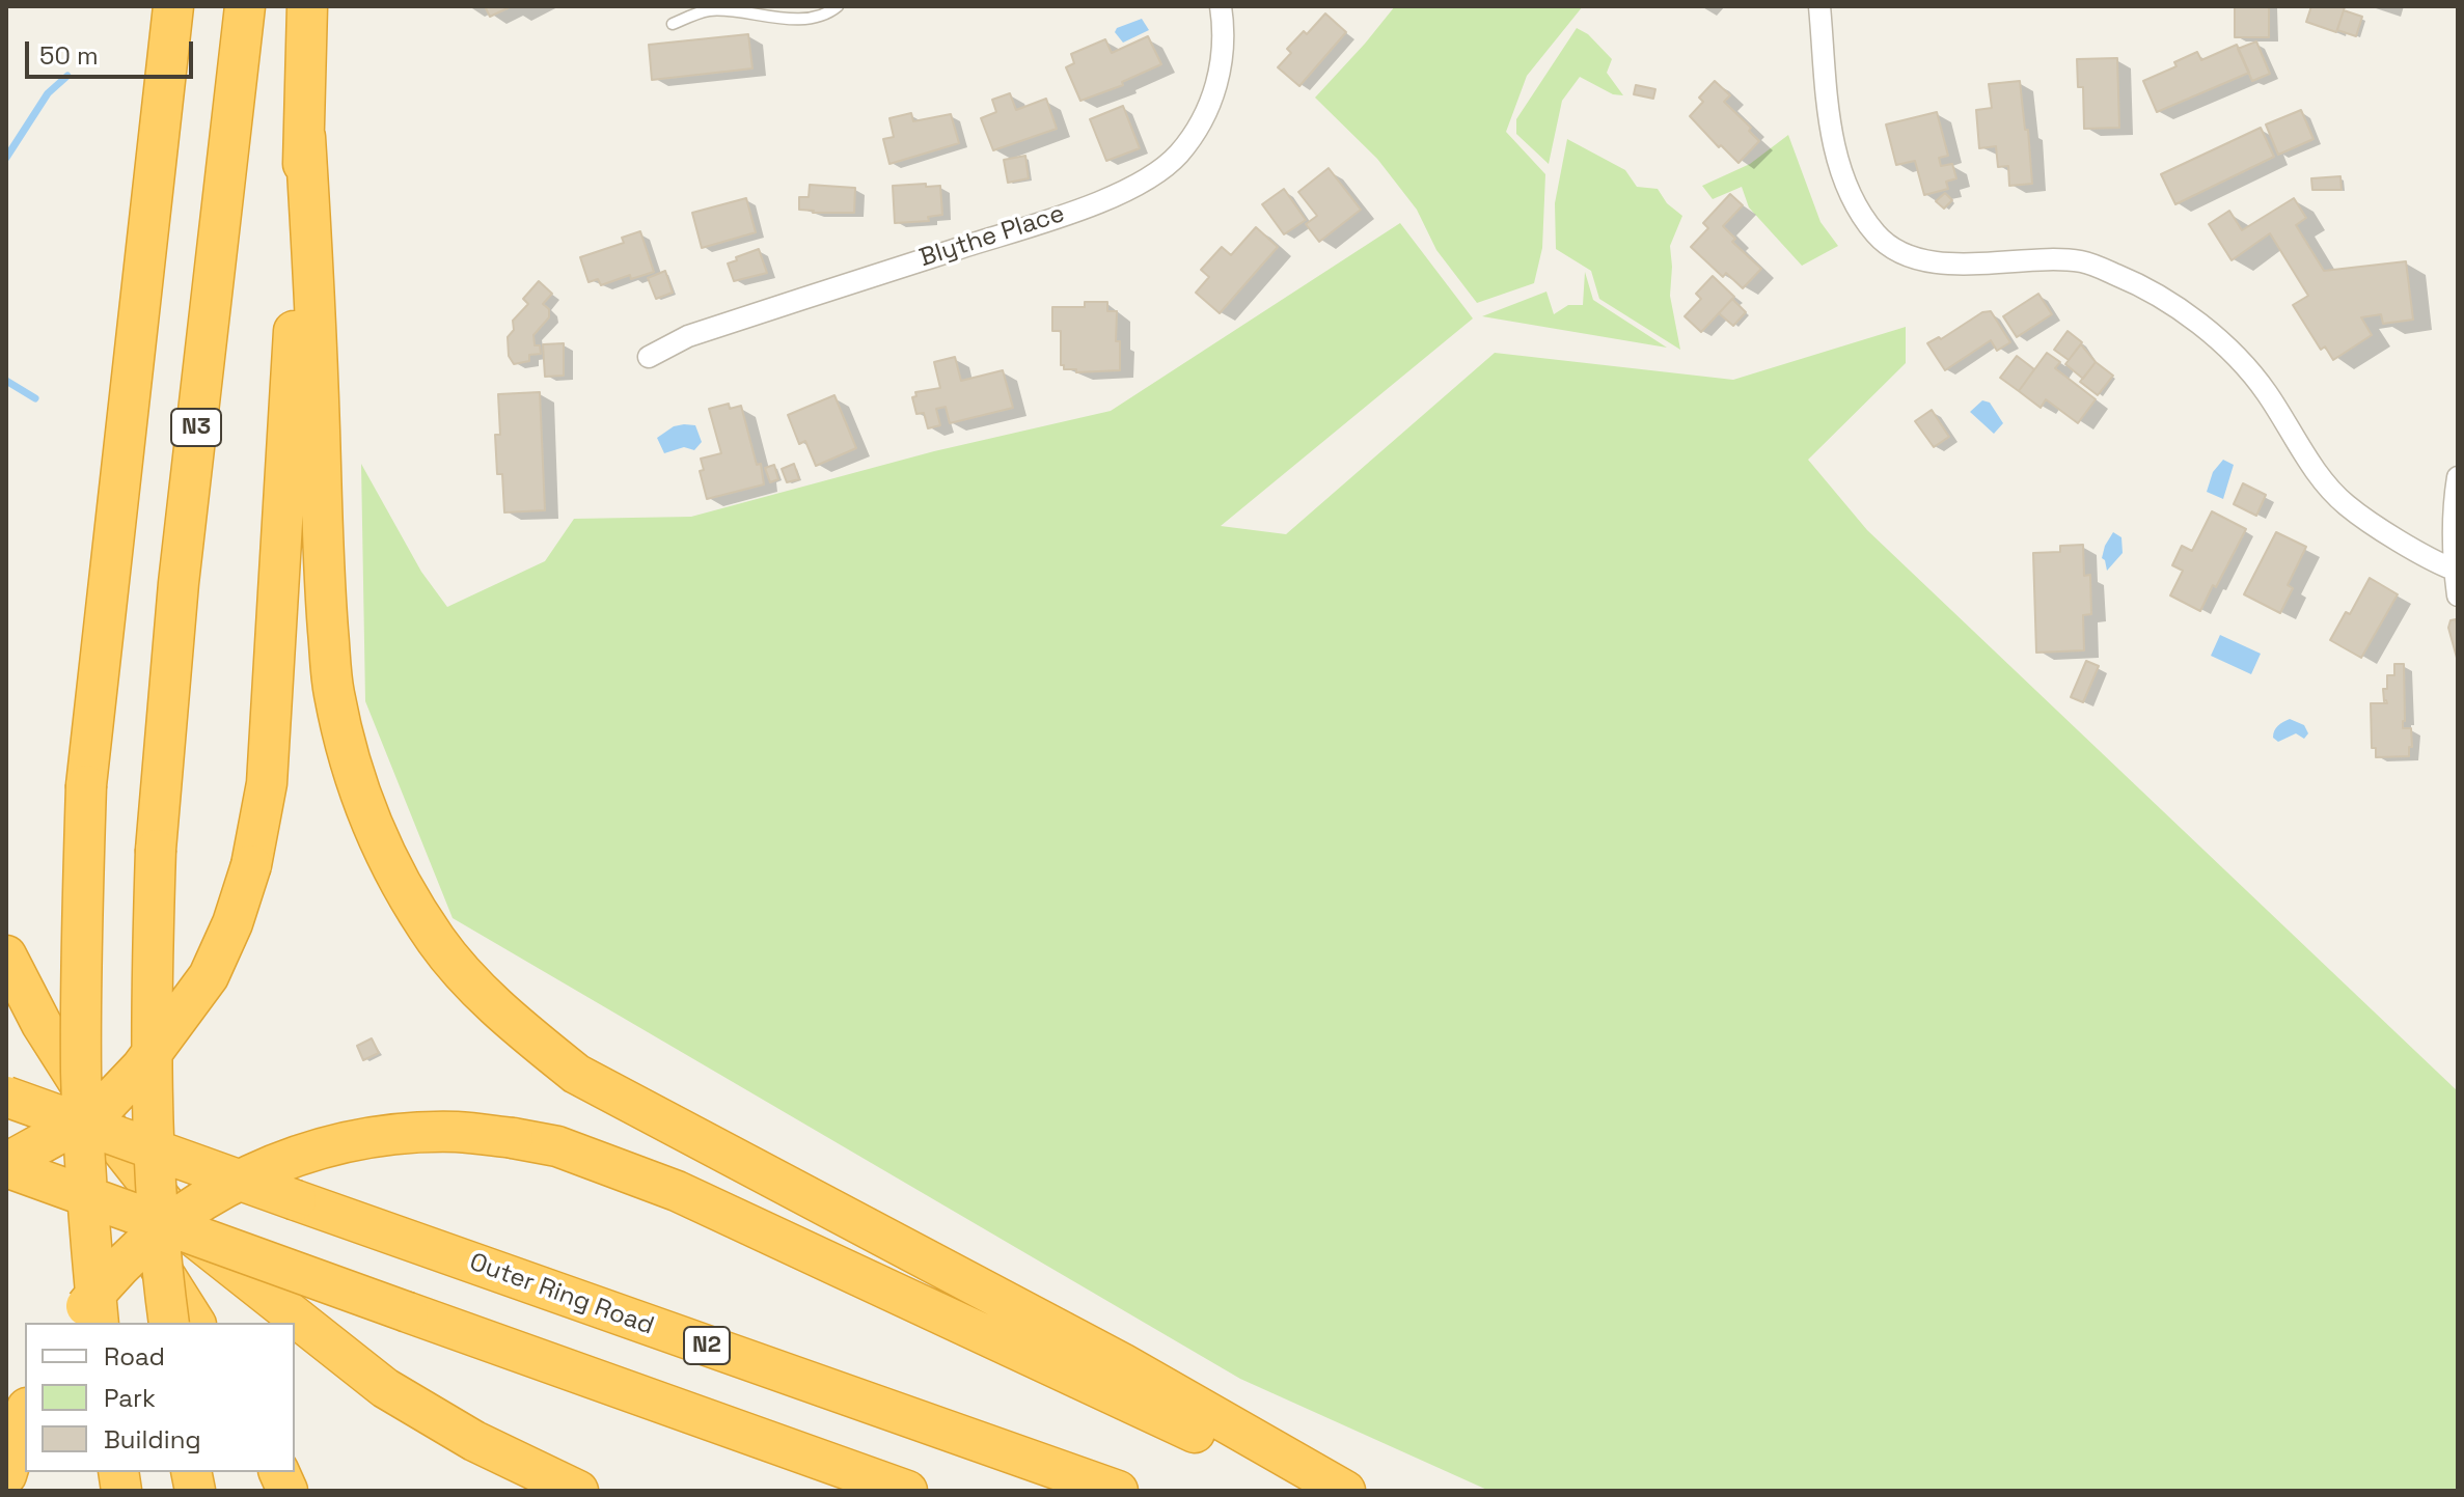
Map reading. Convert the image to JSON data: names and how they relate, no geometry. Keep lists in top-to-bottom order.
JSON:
{
  "streets": {
    "highway": ["N3", "Outer Ring Road", "N2"],
    "street": ["Blythe Place"]
  },
  "legend": ["Road", "Park", "Building"],
  "scale_bar": "50 m"
}
